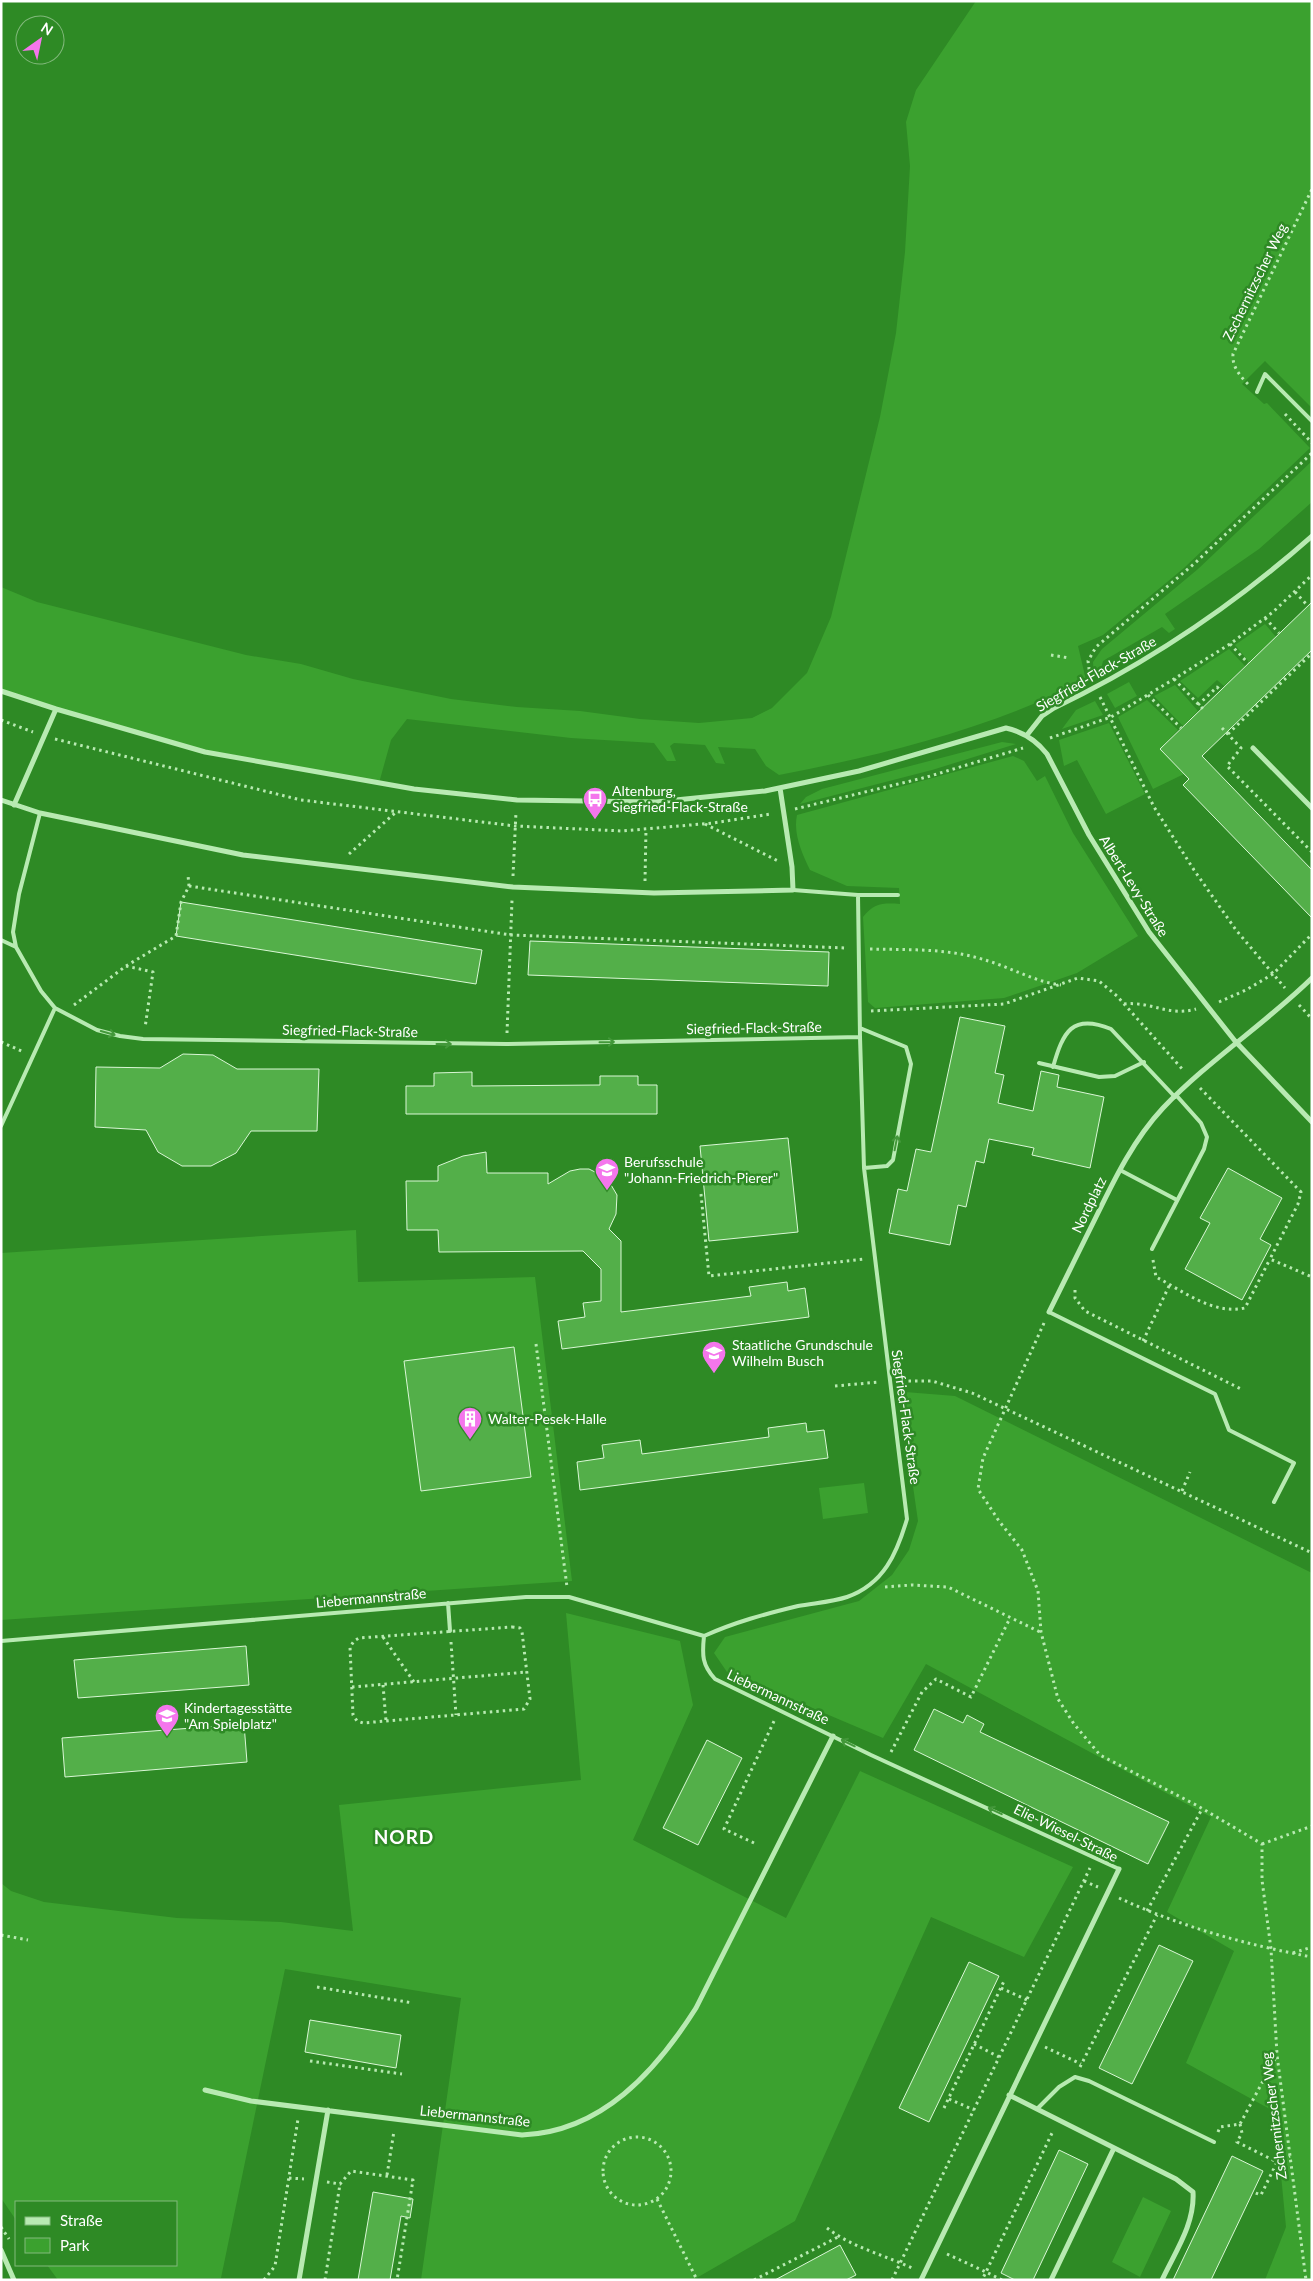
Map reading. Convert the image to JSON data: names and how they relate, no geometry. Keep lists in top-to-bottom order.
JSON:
{
  "streets": {
    "street": [
      "Siegfried-Flack-Straße",
      "Albert-Levy-Straße",
      "Nordplatz",
      "Liebermannstraße",
      "Elie-Wiesel-Straße"
    ],
    "path": ["Zschernitzscher Weg"]
  },
  "crossings": [
    ["Siegfried-Flack-Straße", "Albert-Levy-Straße"],
    ["Siegfried-Flack-Straße", "Liebermannstraße"],
    ["Albert-Levy-Straße", "Nordplatz"],
    ["Liebermannstraße", "Elie-Wiesel-Straße"]
  ],
  "one_way": ["Siegfried-Flack-Straße", "Elie-Wiesel-Straße"],
  "districts": ["NORD"],
  "places": {
    "bus stop": ["Altenburg, Siegfried-Flack-Straße"],
    "school or university": ["Berufsschule \"Johann-Friedrich-Pierer\"", "Staatliche Grundschule Wilhelm Busch", "Kindertagesstätte \"Am Spielplatz\""],
    "building": ["Walter-Pesek-Halle"]
  },
  "legend": ["Straße", "Park"],
  "north": "top right"
}
